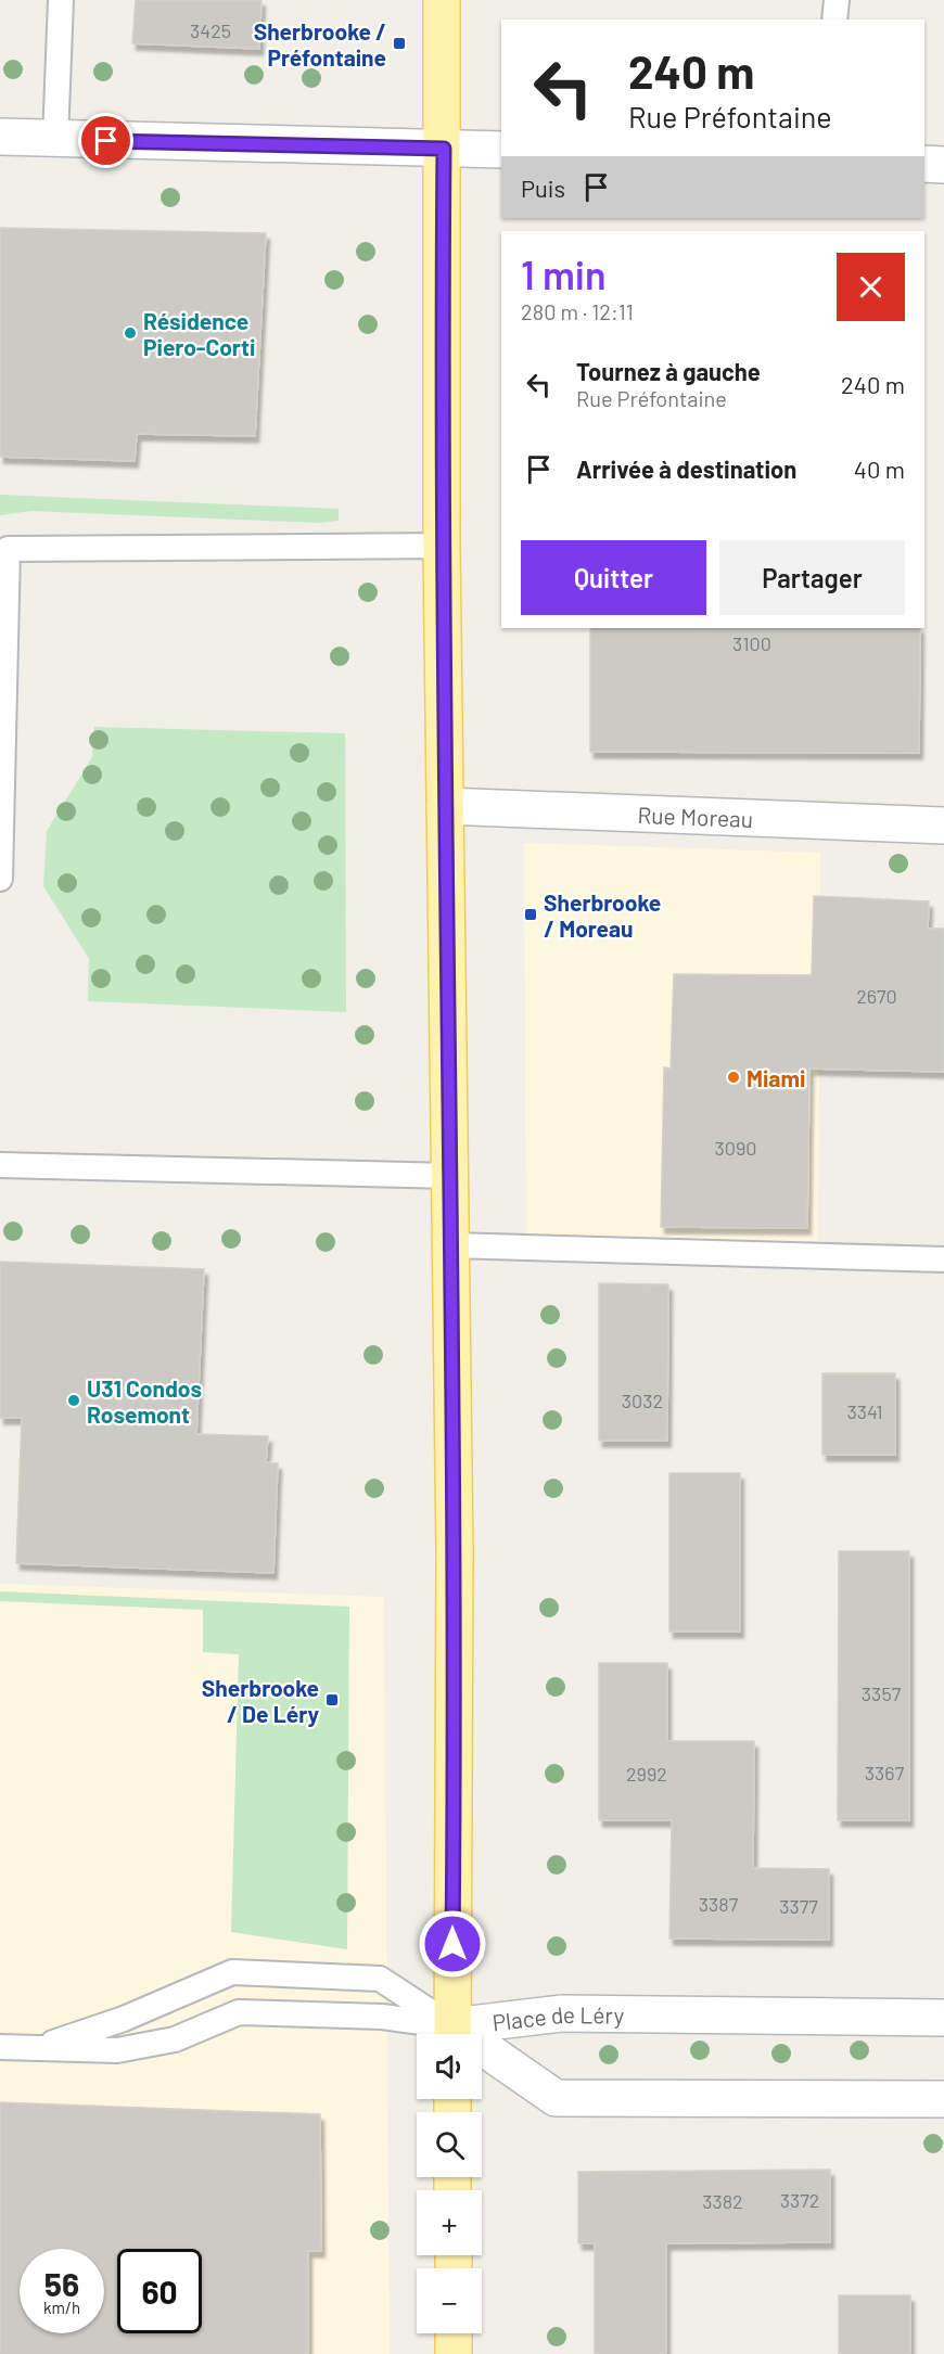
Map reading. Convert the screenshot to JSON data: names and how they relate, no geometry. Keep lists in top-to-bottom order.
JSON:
{
  "streets": {
    "street": ["Rue Moreau", "Place de Léry"]
  },
  "places": {
    "transit": ["Sherbrooke / Préfontaine", "Sherbrooke / Moreau", "Sherbrooke / De Léry"],
    "other": ["Résidence Piero-Corti", "Miami", "U31 Condos Rosemont"]
  },
  "house_numbers": [
    "3425",
    "3100",
    "2670",
    "3090",
    "3032",
    "3341",
    "3357",
    "3367",
    "2992",
    "3387",
    "3377",
    "3372",
    "3382"
  ],
  "page": {
    "turn": ["240 m", "Rue Préfontaine"],
    "then": "Puis",
    "heading": ["1 min", "280 m · 12:11"],
    "list": [
      {
        "name": "Tournez à gauche",
        "note": "Rue Préfontaine",
        "value": "240 m"
      },
      {
        "name": "Arrivée à destination",
        "value": "40 m"
      }
    ],
    "buttons": ["Quitter", "Partager"],
    "map_buttons": ["+", "−"],
    "speed": "56 km/h",
    "limit": "60"
  }
}
